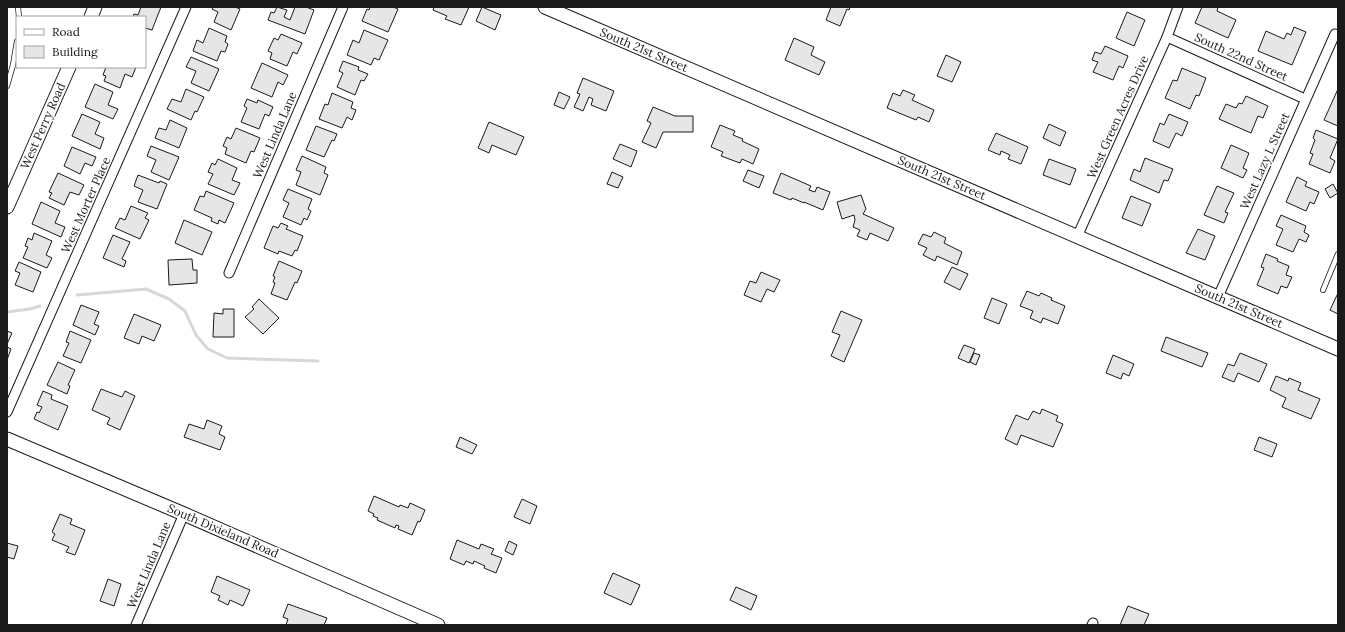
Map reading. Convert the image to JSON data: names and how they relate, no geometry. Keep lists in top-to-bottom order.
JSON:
{
  "streets": {
    "street": [
      "South 21st Street",
      "South 22nd Street",
      "West Green Acres Drive",
      "West Perry Road",
      "West Linda Lane",
      "West Lazy L Street",
      "West Morter Place",
      "South Dixieland Road"
    ]
  },
  "crossings": [
    ["South 21st Street", "West Green Acres Drive"],
    ["South 21st Street", "West Lazy L Street"],
    ["South 22nd Street", "West Green Acres Drive"],
    ["South 22nd Street", "West Lazy L Street"],
    ["West Linda Lane", "South Dixieland Road"]
  ],
  "legend": ["Road", "Building"]
}
